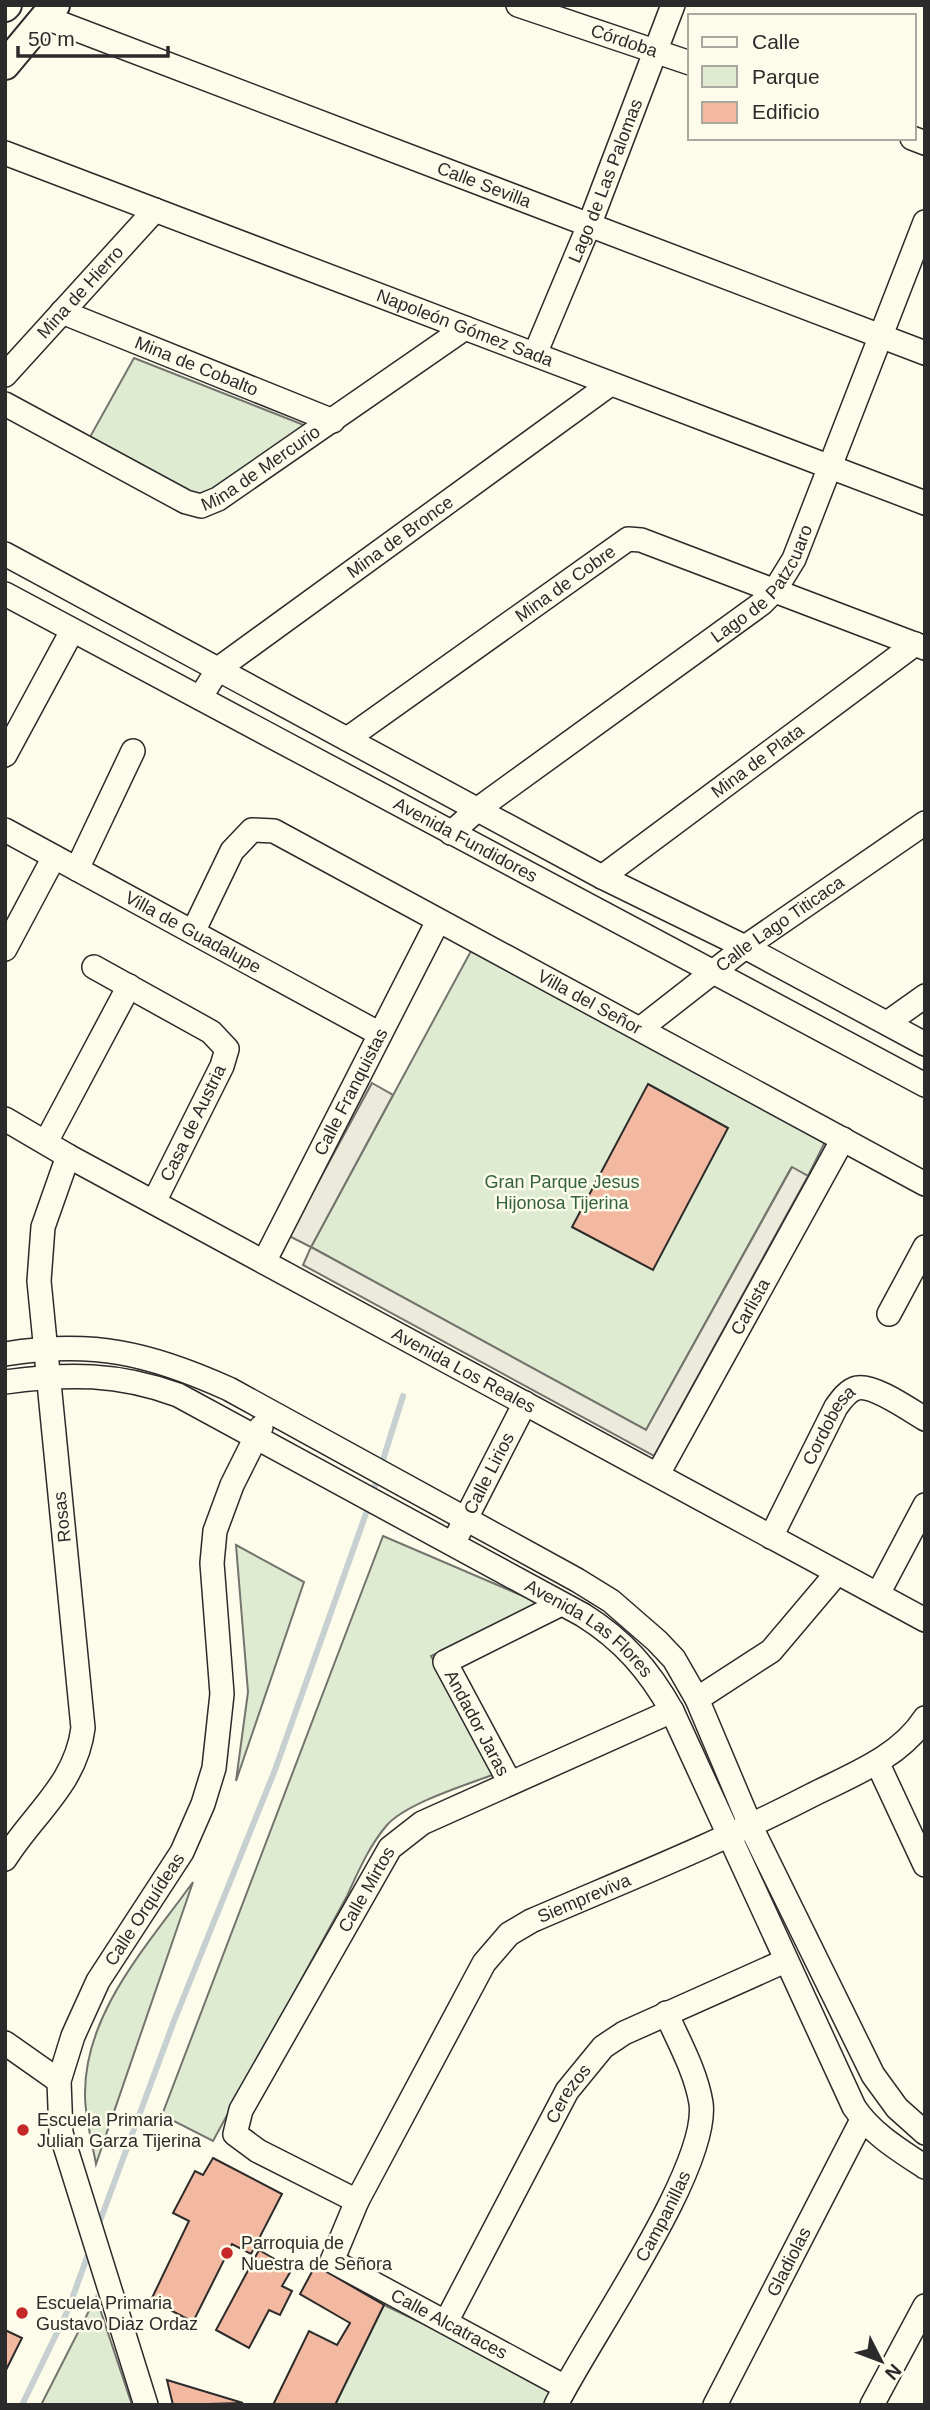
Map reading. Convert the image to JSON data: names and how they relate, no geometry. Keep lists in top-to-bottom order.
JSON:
{
  "streets": {
    "street": [
      "Córdoba",
      "Lago de Las Palomas",
      "Calle Sevilla",
      "Mina de Hierro",
      "Napoleón Gómez Sada",
      "Mina de Cobalto",
      "Mina de Mercurio",
      "Mina de Bronce",
      "Lago de Patzcuaro",
      "Mina de Cobre",
      "Mina de Plata",
      "Avenida Fundidores",
      "Calle Lago Titicaca",
      "Villa de Guadalupe",
      "Villa del Señor",
      "Calle Franquistas",
      "Casa de Austria",
      "Carlista",
      "Avenida Los Reales",
      "Cordobesa",
      "Calle Lirios",
      "Rosas",
      "Avenida Las Flores",
      "Andador Jaras",
      "Calle Mirtos",
      "Siempreviva",
      "Calle Orquídeas",
      "Cerezos",
      "Campanillas",
      "Gladiolas",
      "Calle Alcatraces"
    ]
  },
  "crossings": [
    ["Córdoba", "Lago de Las Palomas"],
    ["Lago de Las Palomas", "Calle Sevilla"],
    ["Lago de Las Palomas", "Napoleón Gómez Sada"],
    ["Calle Sevilla", "Lago de Patzcuaro"],
    ["Mina de Hierro", "Napoleón Gómez Sada"],
    ["Mina de Hierro", "Mina de Cobalto"],
    ["Napoleón Gómez Sada", "Mina de Mercurio"],
    ["Napoleón Gómez Sada", "Mina de Bronce"],
    ["Napoleón Gómez Sada", "Lago de Patzcuaro"],
    ["Mina de Cobalto", "Mina de Mercurio"],
    ["Mina de Bronce", "Avenida Fundidores"],
    ["Lago de Patzcuaro", "Mina de Cobre"],
    ["Lago de Patzcuaro", "Avenida Fundidores"],
    ["Mina de Cobre", "Mina de Plata"],
    ["Mina de Cobre", "Avenida Fundidores"],
    ["Mina de Plata", "Avenida Fundidores"],
    ["Avenida Fundidores", "Calle Lago Titicaca"],
    ["Calle Lago Titicaca", "Villa del Señor"],
    ["Villa de Guadalupe", "Villa del Señor"],
    ["Villa de Guadalupe", "Calle Franquistas"],
    ["Villa del Señor", "Calle Franquistas"],
    ["Villa del Señor", "Carlista"],
    ["Calle Franquistas", "Avenida Los Reales"],
    ["Casa de Austria", "Avenida Los Reales"],
    ["Carlista", "Avenida Los Reales"],
    ["Avenida Los Reales", "Cordobesa"],
    ["Avenida Los Reales", "Calle Lirios"],
    ["Avenida Los Reales", "Rosas"],
    ["Calle Lirios", "Avenida Las Flores"],
    ["Rosas", "Avenida Las Flores"],
    ["Avenida Las Flores", "Andador Jaras"],
    ["Avenida Las Flores", "Calle Mirtos"],
    ["Avenida Las Flores", "Siempreviva"],
    ["Avenida Las Flores", "Calle Orquídeas"],
    ["Avenida Las Flores", "Cerezos"],
    ["Avenida Las Flores", "Gladiolas"],
    ["Andador Jaras", "Calle Mirtos"],
    ["Calle Mirtos", "Siempreviva"],
    ["Siempreviva", "Calle Alcatraces"],
    ["Cerezos", "Campanillas"],
    ["Cerezos", "Calle Alcatraces"],
    ["Campanillas", "Calle Alcatraces"]
  ],
  "parks": ["Gran Parque Jesus Hijonosa Tijerina"],
  "places": ["Escuela Primaria Julian Garza Tijerina", "Parroquia de Nuestra de Señora", "Escuela Primaria Gustavo Diaz Ordaz"],
  "legend": ["Calle", "Parque", "Edificio"],
  "scale_bar": "50 m",
  "north": "bottom right"
}
